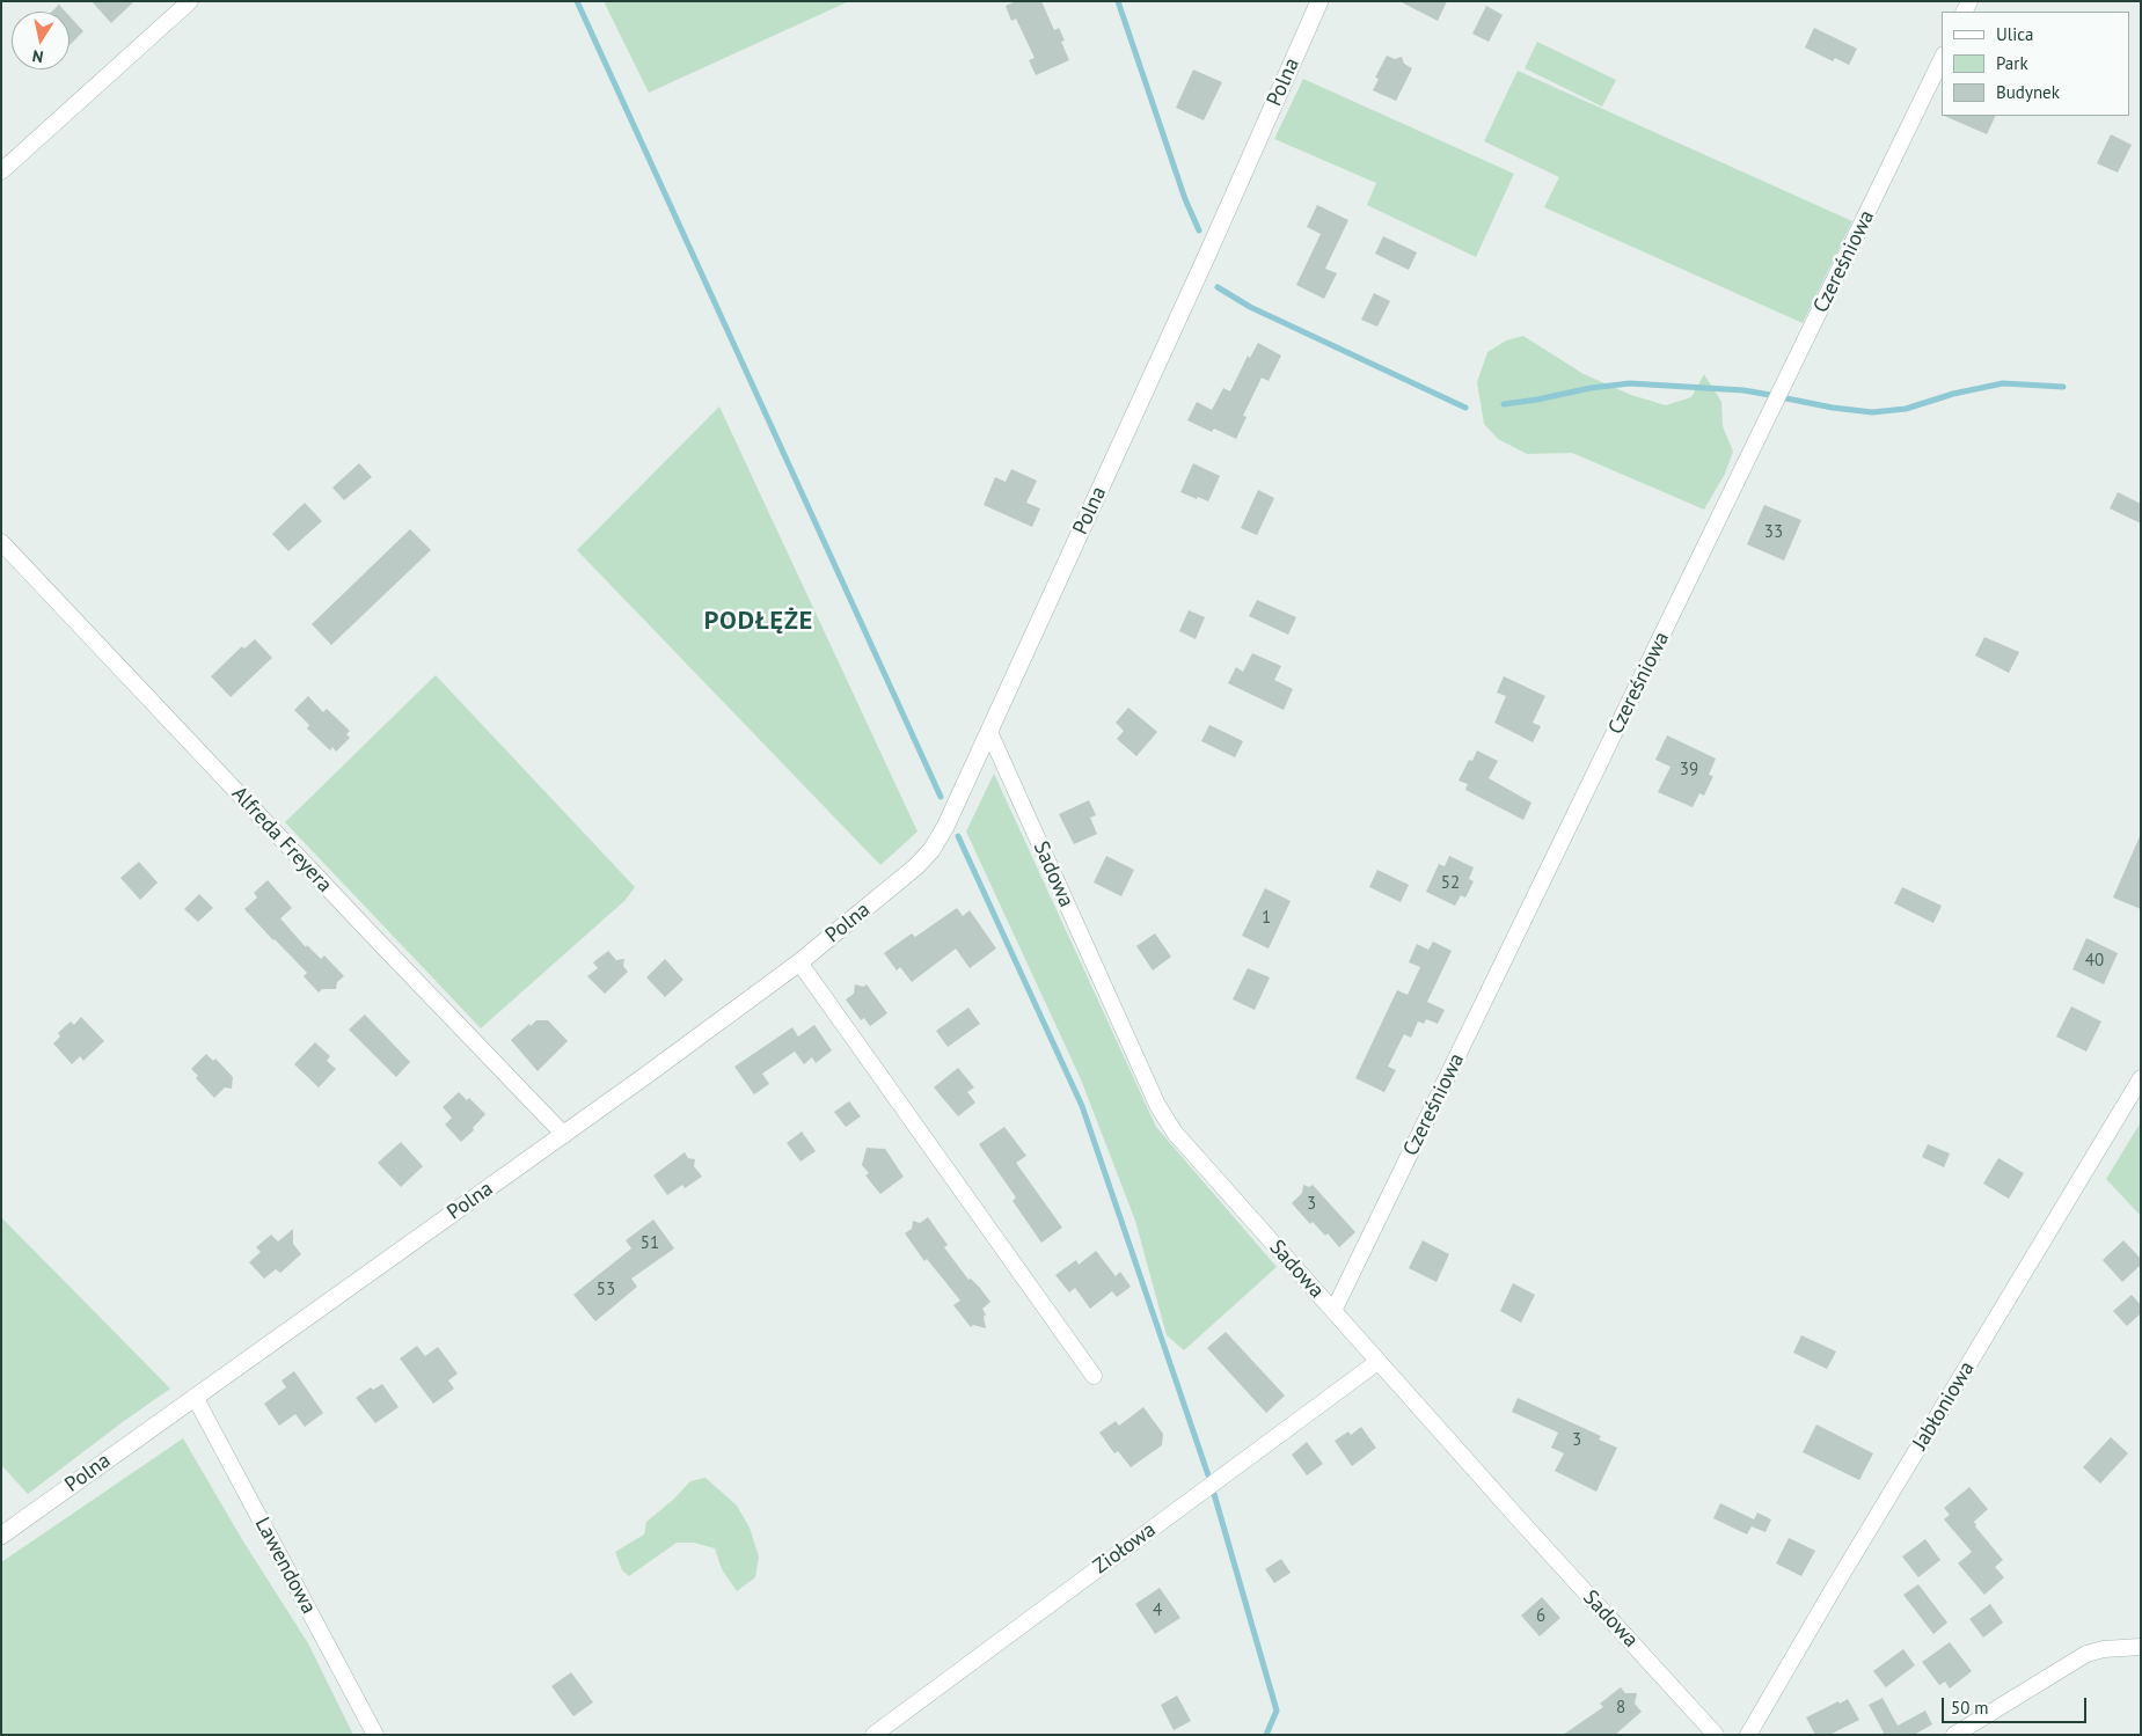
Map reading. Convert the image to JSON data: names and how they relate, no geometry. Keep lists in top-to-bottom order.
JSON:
{
  "streets": {
    "street": [
      "Polna",
      "Czereśniowa",
      "Alfreda Freyera",
      "Sadowa",
      "Jabłoniowa",
      "Ziołowa",
      "Lawendowa"
    ]
  },
  "crossings": [
    ["Polna", "Alfreda Freyera"],
    ["Polna", "Sadowa"],
    ["Polna", "Lawendowa"],
    ["Czereśniowa", "Sadowa"],
    ["Sadowa", "Ziołowa"]
  ],
  "districts": ["PODŁĘŻE"],
  "house_numbers": [
    "33",
    "39",
    "52",
    "1",
    "40",
    "3",
    "51",
    "53",
    "3",
    "4",
    "6",
    "8"
  ],
  "legend": ["Ulica", "Park", "Budynek"],
  "scale_bar": "50 m",
  "north": "bottom"
}
